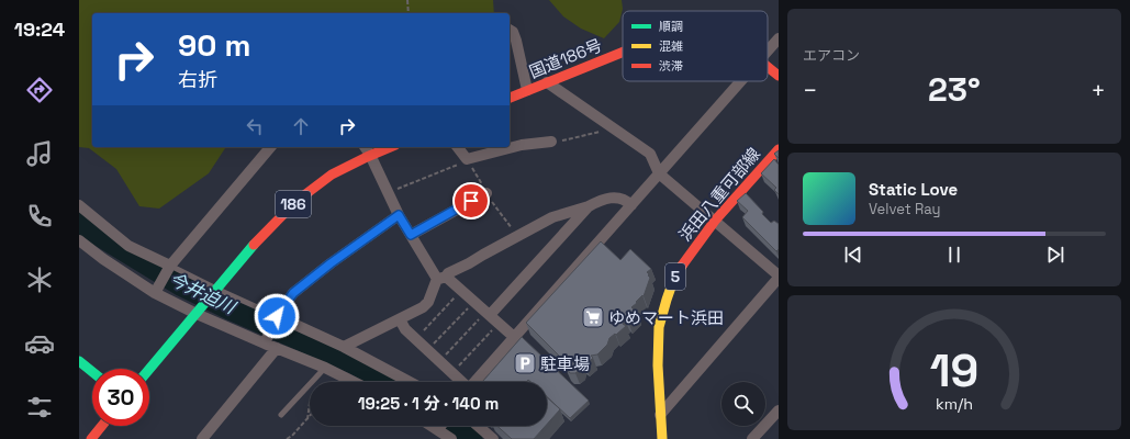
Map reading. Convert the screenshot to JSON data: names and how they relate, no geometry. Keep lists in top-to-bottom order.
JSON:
{
  "streets": {
    "main road": [
      "国道186号",
      "浜田八重可部線",
      "186",
      "5"
    ]
  },
  "water": ["今井迫川"],
  "places": {
    "supermarket": ["ゆめマート浜田"],
    "parking": ["駐車場"]
  },
  "legend": ["順調", "混雑", "渋滞"],
  "page": {
    "tabs": "19:24",
    "tile": "エアコン",
    "turn": ["90 m", "右折"],
    "heat": ["−", "23°", "+"],
    "song": ["Static Love", "Velvet Ray"],
    "limit": "30",
    "trip": "19:25 · 1 分 · 140 m",
    "gauge": ["19", "km/h"]
  }
}
